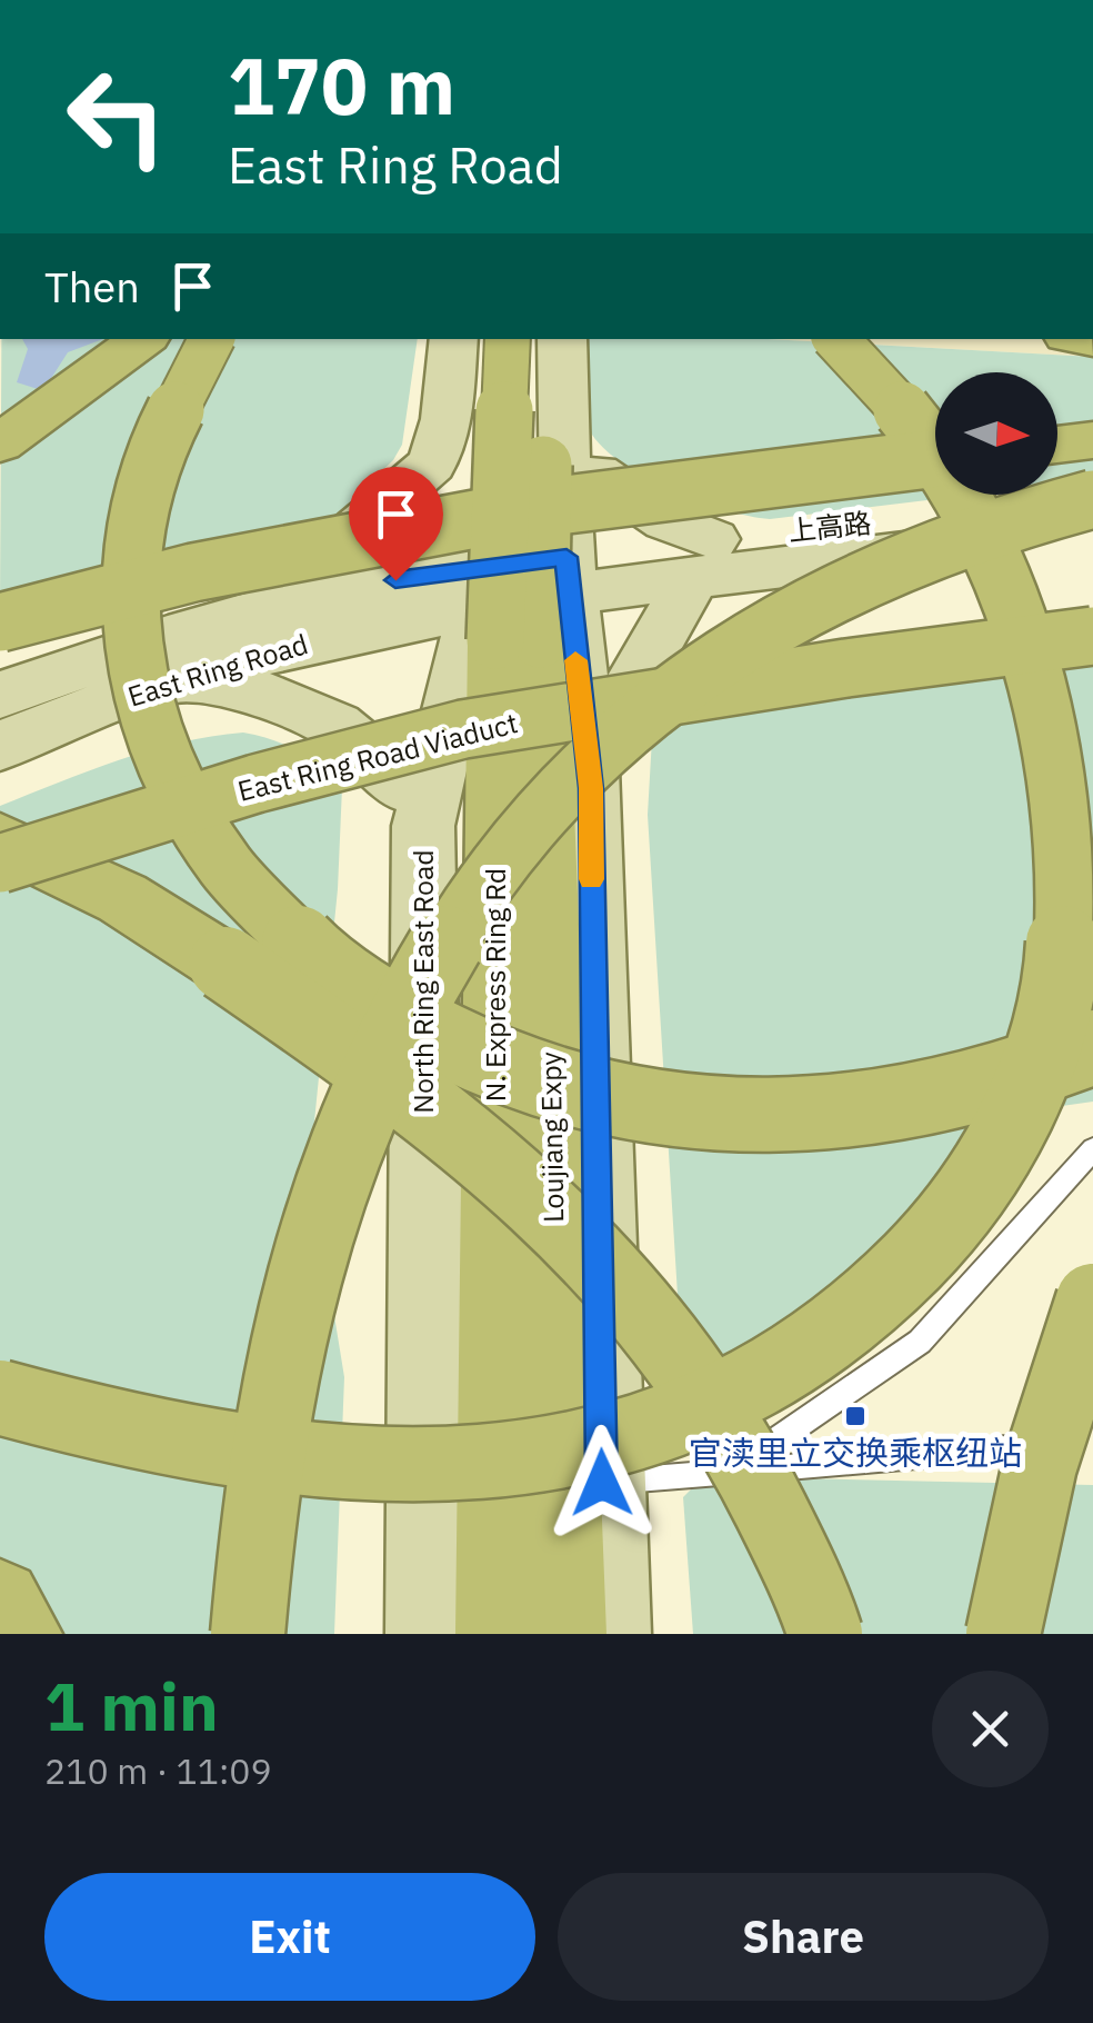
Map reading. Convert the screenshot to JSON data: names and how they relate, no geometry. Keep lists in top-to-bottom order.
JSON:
{
  "streets": {
    "highway": ["East Ring Road Viaduct", "N. Express Ring Rd", "Loujiang Expy"],
    "main road": ["上高路", "East Ring Road", "North Ring East Road"]
  },
  "crossings": [
    ["上高路", "East Ring Road"],
    ["上高路", "North Ring East Road"],
    ["上高路", "N. Express Ring Rd"],
    ["上高路", "Loujiang Expy"],
    ["East Ring Road", "North Ring East Road"],
    ["East Ring Road", "N. Express Ring Rd"],
    ["East Ring Road", "Loujiang Expy"],
    ["North Ring East Road", "N. Express Ring Rd"],
    ["North Ring East Road", "Loujiang Expy"],
    ["N. Express Ring Rd", "Loujiang Expy"]
  ],
  "places": {
    "transit": ["官渎里立交换乘枢纽站"]
  },
  "north": "right",
  "page": {
    "turn": ["170 m", "East Ring Road"],
    "then": "Then",
    "heading": ["1 min", "210 m · 11:09"],
    "buttons": ["Exit", "Share"]
  }
}
